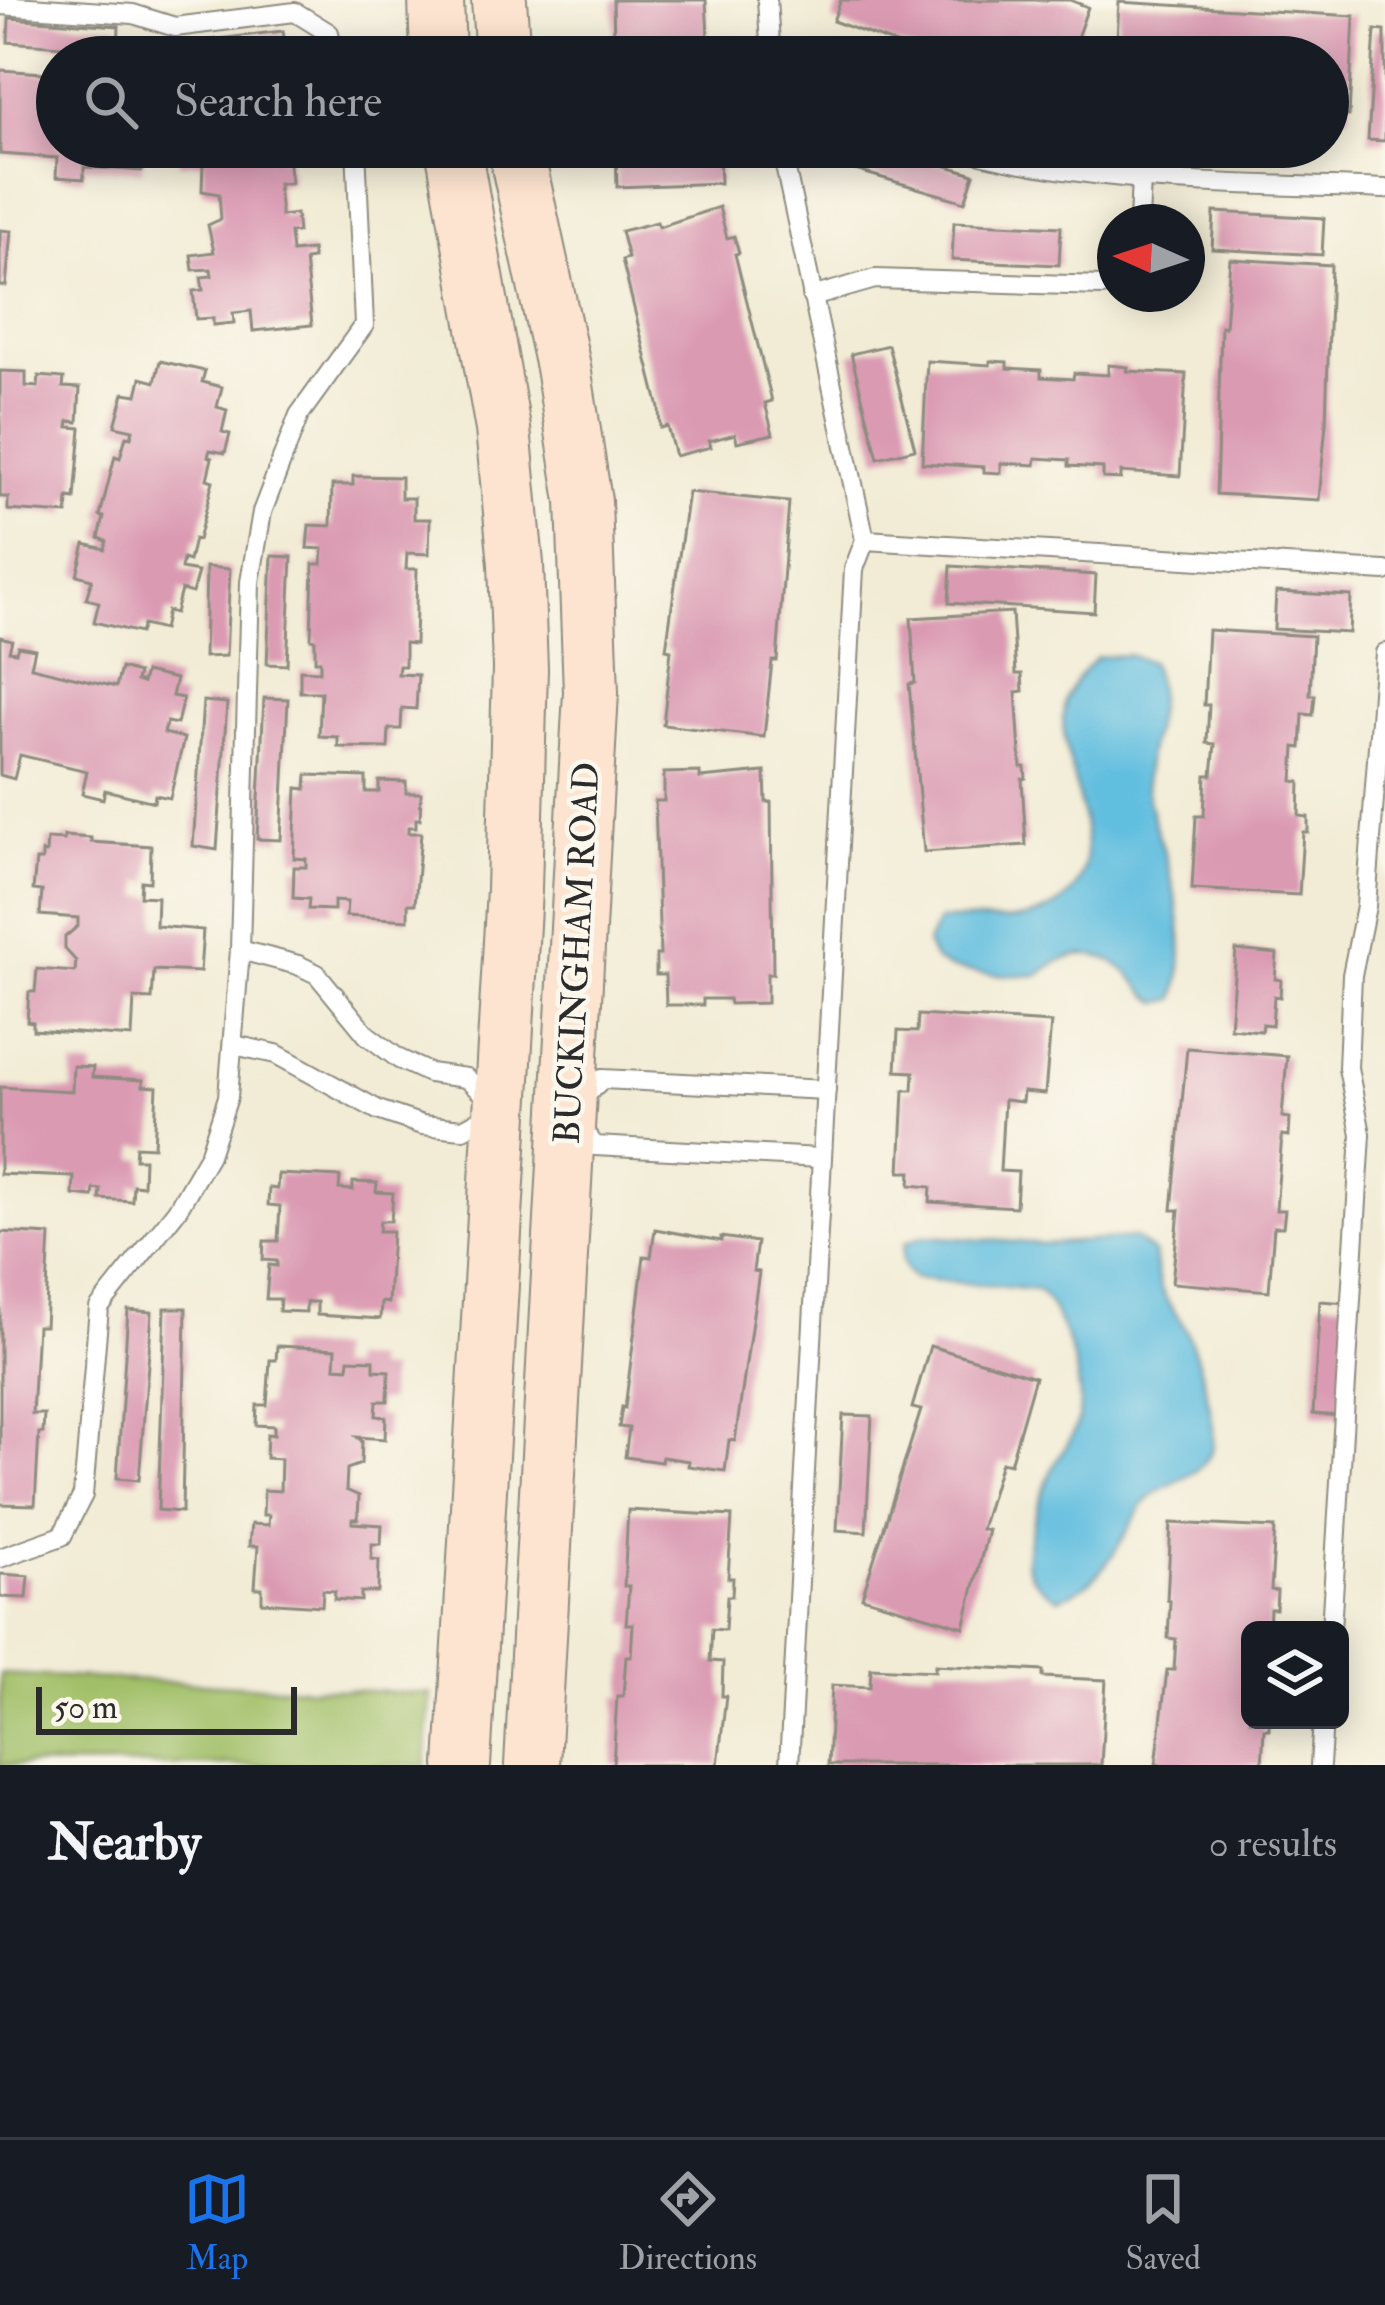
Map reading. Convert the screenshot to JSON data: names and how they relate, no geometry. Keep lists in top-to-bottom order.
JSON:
{
  "streets": {
    "street": ["BUCKINGHAM ROAD"]
  },
  "scale_bar": "50 m",
  "north": "left",
  "page": {
    "search": "Search here",
    "scale": "50 m",
    "heading": ["Nearby", "0 results"],
    "nav": ["Map", "Directions", "Saved"]
  }
}
